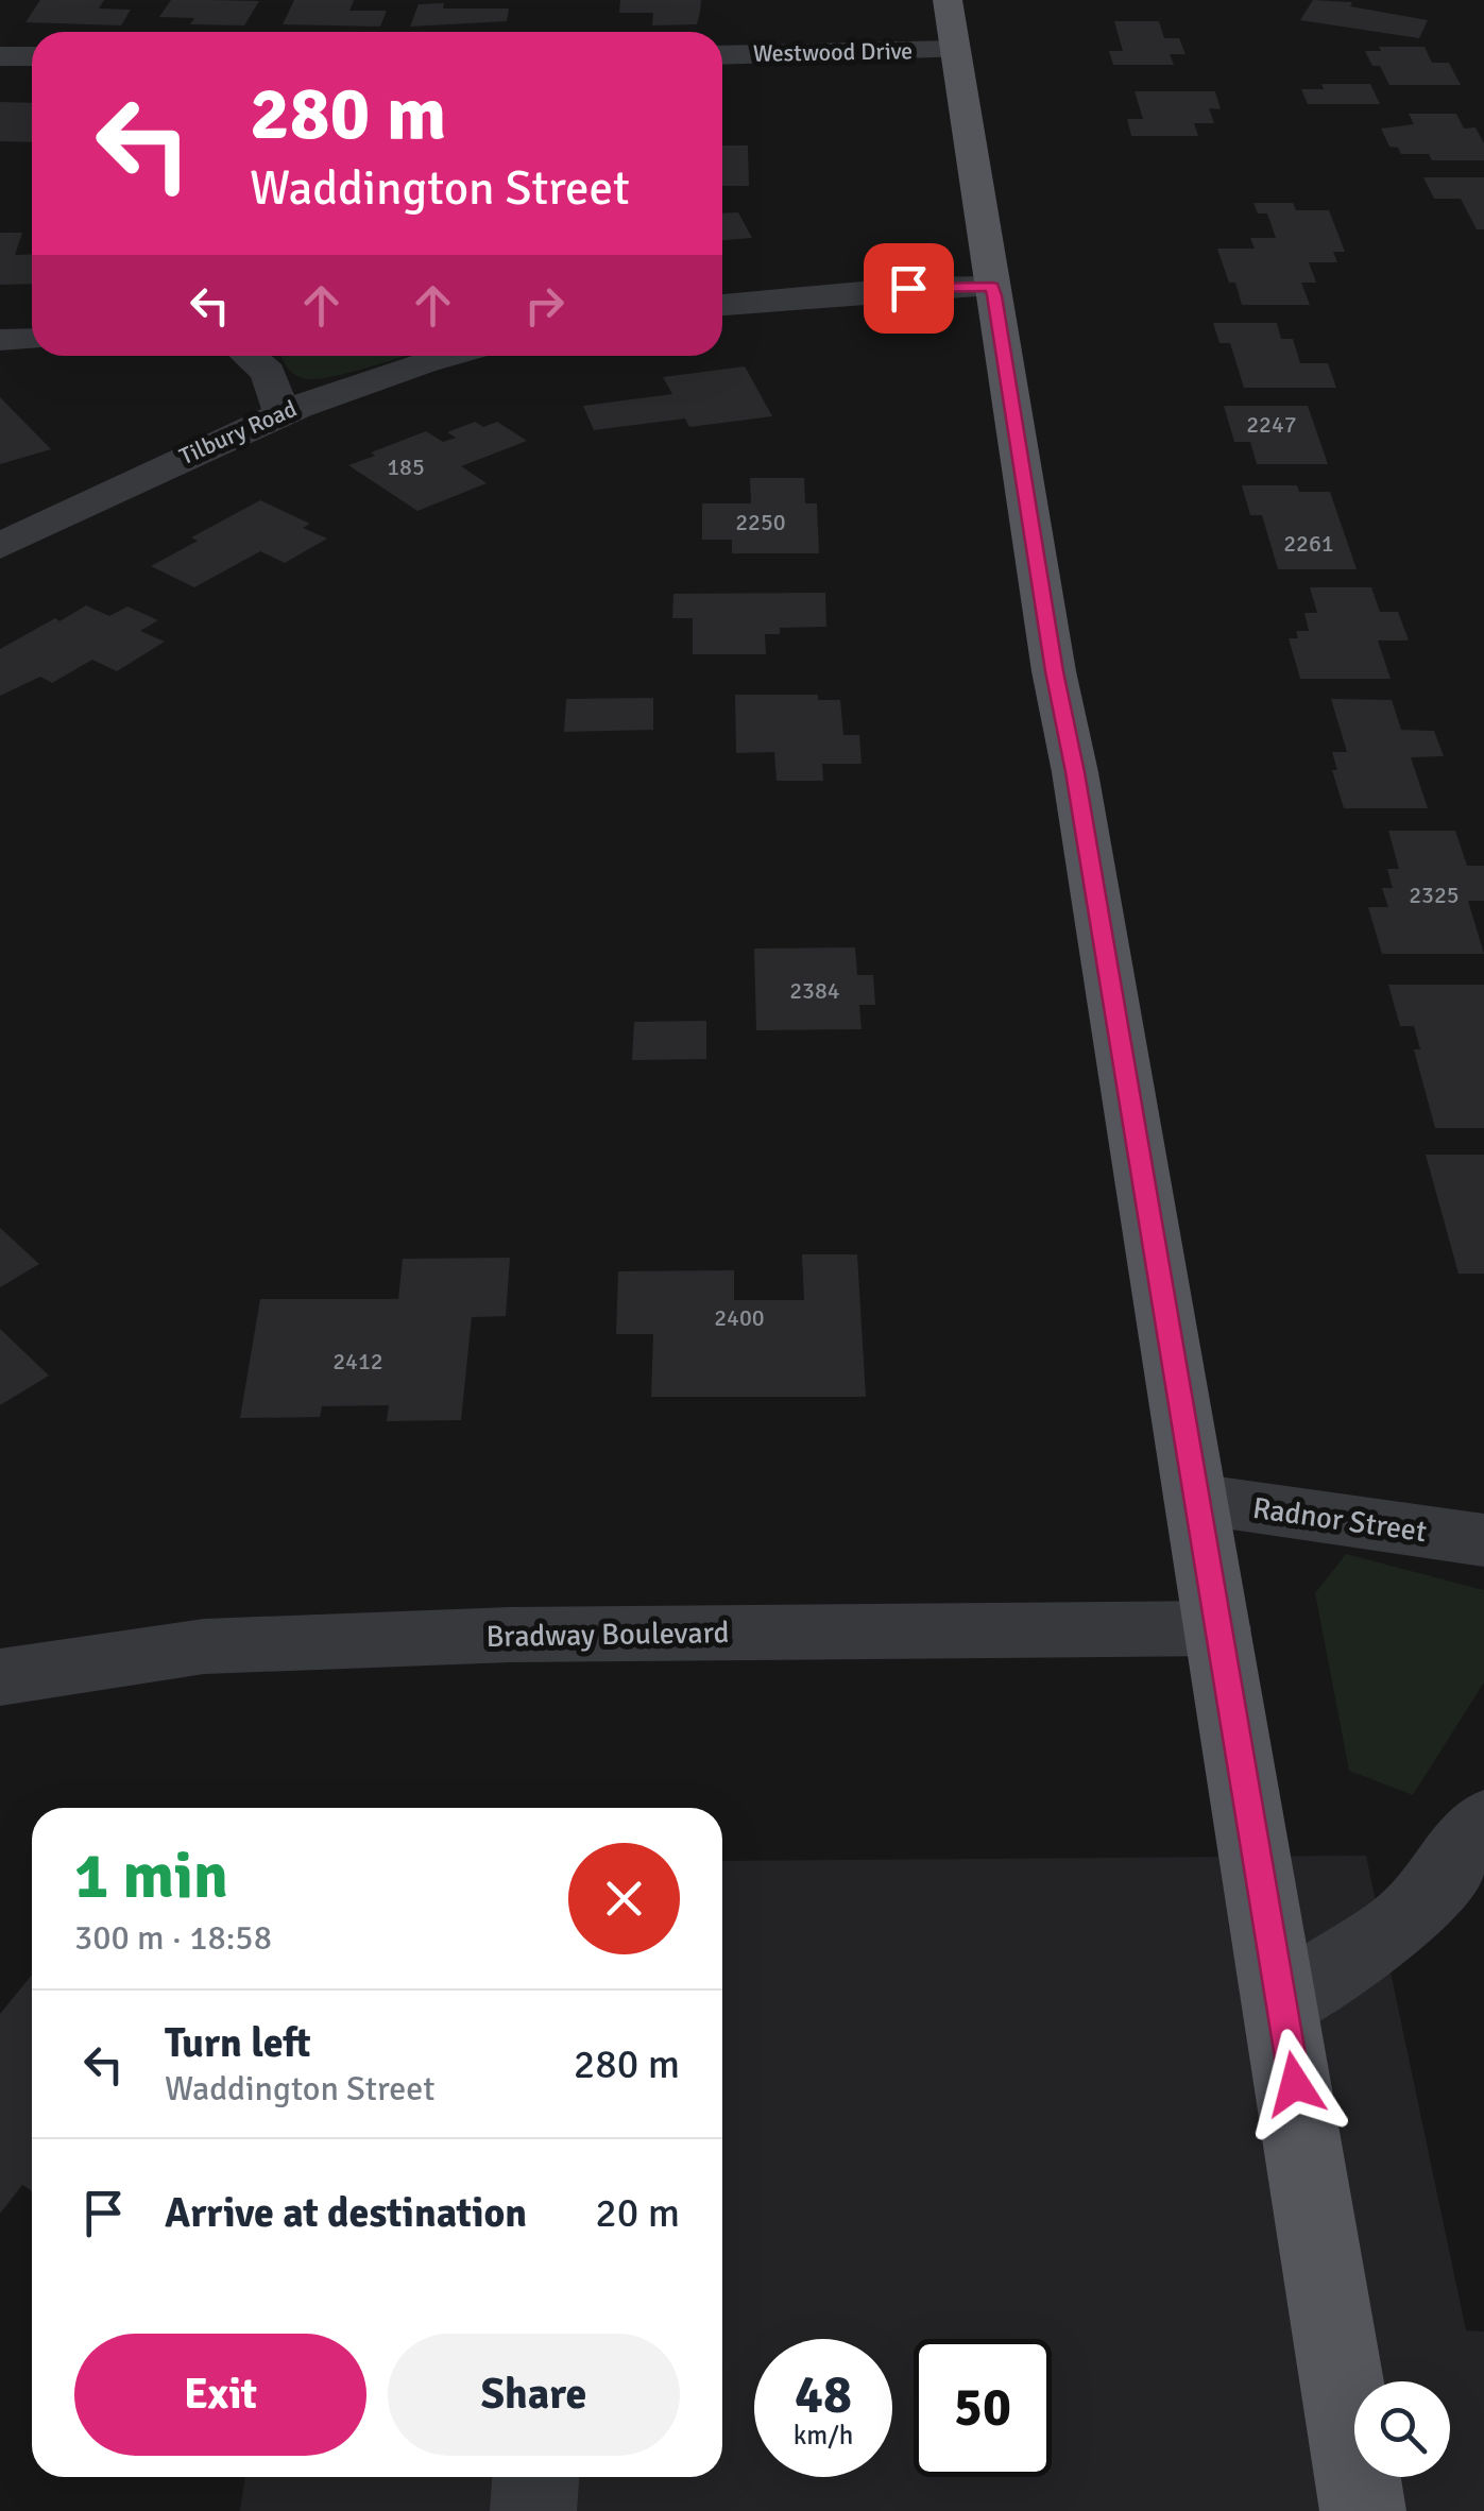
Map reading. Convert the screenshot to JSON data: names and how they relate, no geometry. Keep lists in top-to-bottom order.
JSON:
{
  "streets": {
    "street": [
      "Westwood Drive",
      "Tilbury Road",
      "Radnor Street",
      "Bradway Boulevard"
    ]
  },
  "house_numbers": [
    "2247",
    "185",
    "2250",
    "2261",
    "2325",
    "2384",
    "2400",
    "2412"
  ],
  "page": {
    "turn": ["280 m", "Waddington Street"],
    "heading": ["1 min", "300 m · 18:58"],
    "list": [
      {
        "name": "Turn left",
        "note": "Waddington Street",
        "value": "280 m"
      },
      {
        "name": "Arrive at destination",
        "value": "20 m"
      }
    ],
    "buttons": ["Exit", "Share"],
    "speed": "48 km/h",
    "limit": "50"
  }
}
